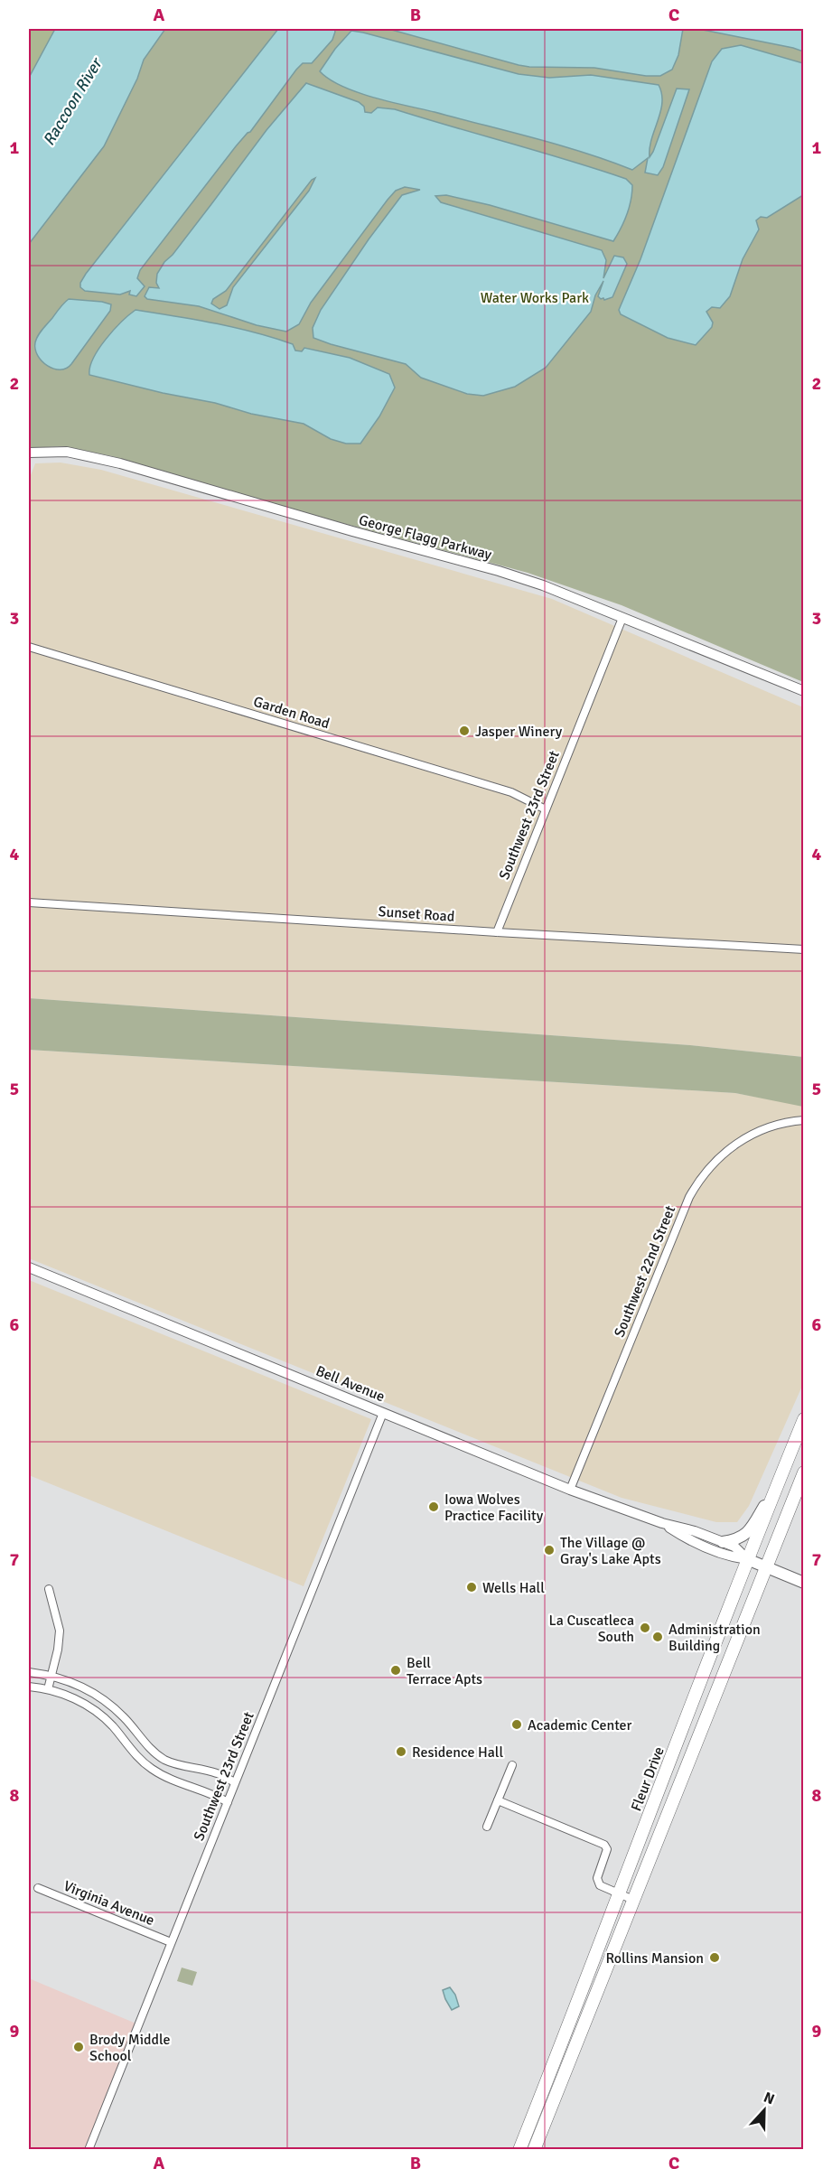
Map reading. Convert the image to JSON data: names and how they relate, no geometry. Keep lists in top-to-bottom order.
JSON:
{
  "streets": {
    "main road": ["Bell Avenue", "Fleur Drive"],
    "street": [
      "George Flagg Parkway",
      "Garden Road",
      "Southwest 23rd Street",
      "Sunset Road",
      "Southwest 22nd Street",
      "Virginia Avenue"
    ]
  },
  "crossings": [
    ["George Flagg Parkway", "Southwest 23rd Street"],
    ["Garden Road", "Southwest 23rd Street"],
    ["Southwest 23rd Street", "Sunset Road"],
    ["Southwest 23rd Street", "Bell Avenue"],
    ["Southwest 23rd Street", "Virginia Avenue"],
    ["Southwest 22nd Street", "Bell Avenue"],
    ["Bell Avenue", "Fleur Drive"]
  ],
  "water": ["Raccoon River"],
  "parks": ["Water Works Park"],
  "places": [
    "Jasper Winery",
    "Iowa Wolves Practice Facility",
    "The Village @ Gray's Lake Apts",
    "Wells Hall",
    "La Cuscatleca South",
    "Administration Building",
    "Bell Terrace Apts",
    "Academic Center",
    "Residence Hall",
    "Rollins Mansion",
    "Brody Middle School"
  ],
  "north": "top",
  "grid": {
    "columns": ["A", "B", "C"],
    "rows": [
      "1",
      "2",
      "3",
      "4",
      "5",
      "6",
      "7",
      "8",
      "9"
    ]
  }
}
